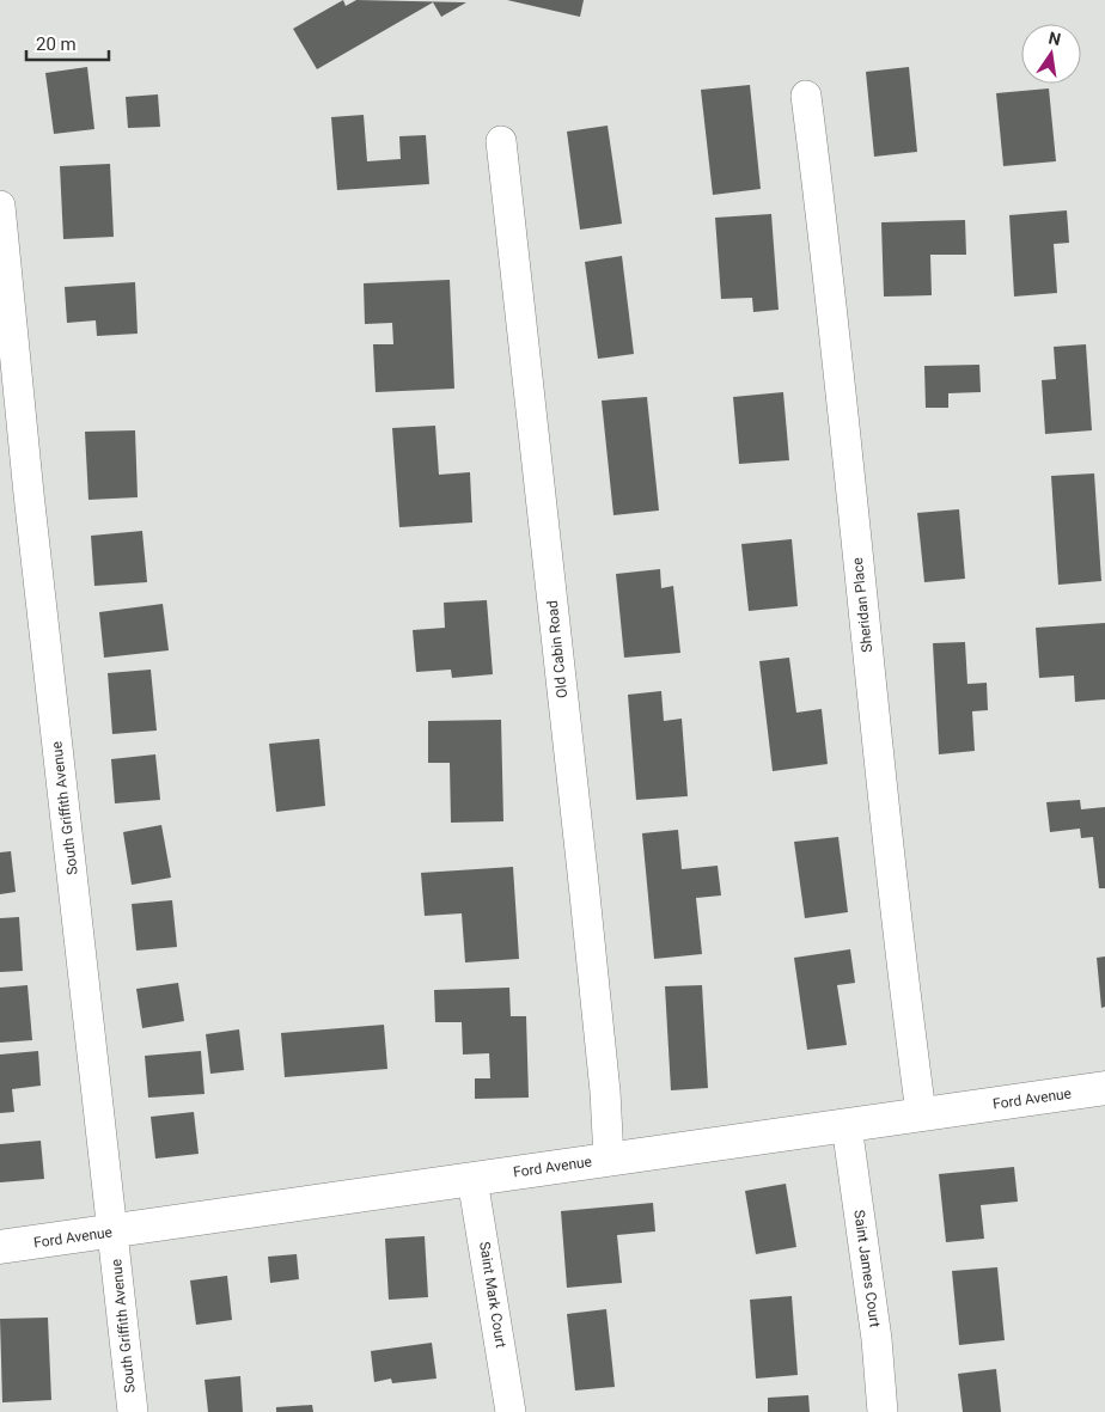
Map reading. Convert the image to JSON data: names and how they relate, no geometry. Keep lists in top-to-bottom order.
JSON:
{
  "streets": {
    "street": [
      "Sheridan Place",
      "Old Cabin Road",
      "South Griffith Avenue",
      "Ford Avenue",
      "Saint James Court",
      "Saint Mark Court"
    ]
  },
  "crossings": [
    ["Sheridan Place", "Ford Avenue"],
    ["Old Cabin Road", "Ford Avenue"],
    ["South Griffith Avenue", "Ford Avenue"],
    ["Ford Avenue", "Saint James Court"],
    ["Ford Avenue", "Saint Mark Court"]
  ],
  "scale_bar": "20 m",
  "north": "top"
}
